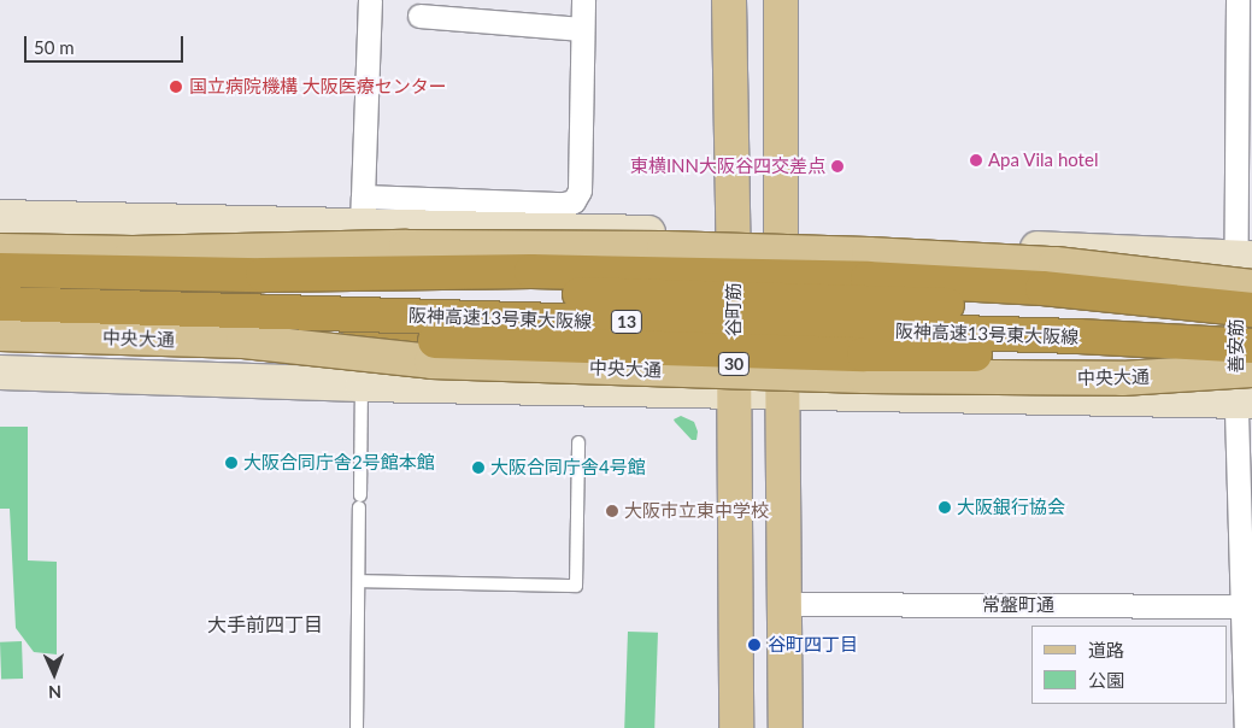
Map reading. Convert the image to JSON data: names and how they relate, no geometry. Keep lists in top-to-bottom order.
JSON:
{
  "streets": {
    "highway": ["阪神高速13号東大阪線", "13"],
    "main road": ["谷町筋", "中央大通", "30"],
    "street": ["善安筋", "常盤町通"]
  },
  "crossings": [
    ["谷町筋", "中央大通"],
    ["阪神高速13号東大阪線", "善安筋"],
    ["中央大通", "善安筋"],
    ["善安筋", "常盤町通"]
  ],
  "districts": ["大手前四丁目"],
  "places": [
    "国立病院機構 大阪医療センター",
    "Apa Vila hotel",
    "東横INN大阪谷四交差点",
    "大阪合同庁舎2号館本館",
    "大阪合同庁舎4号館",
    "大阪銀行協会",
    "大阪市立東中学校",
    "谷町四丁目"
  ],
  "legend": ["道路", "公園"],
  "scale_bar": "50 m",
  "north": "bottom"
}
